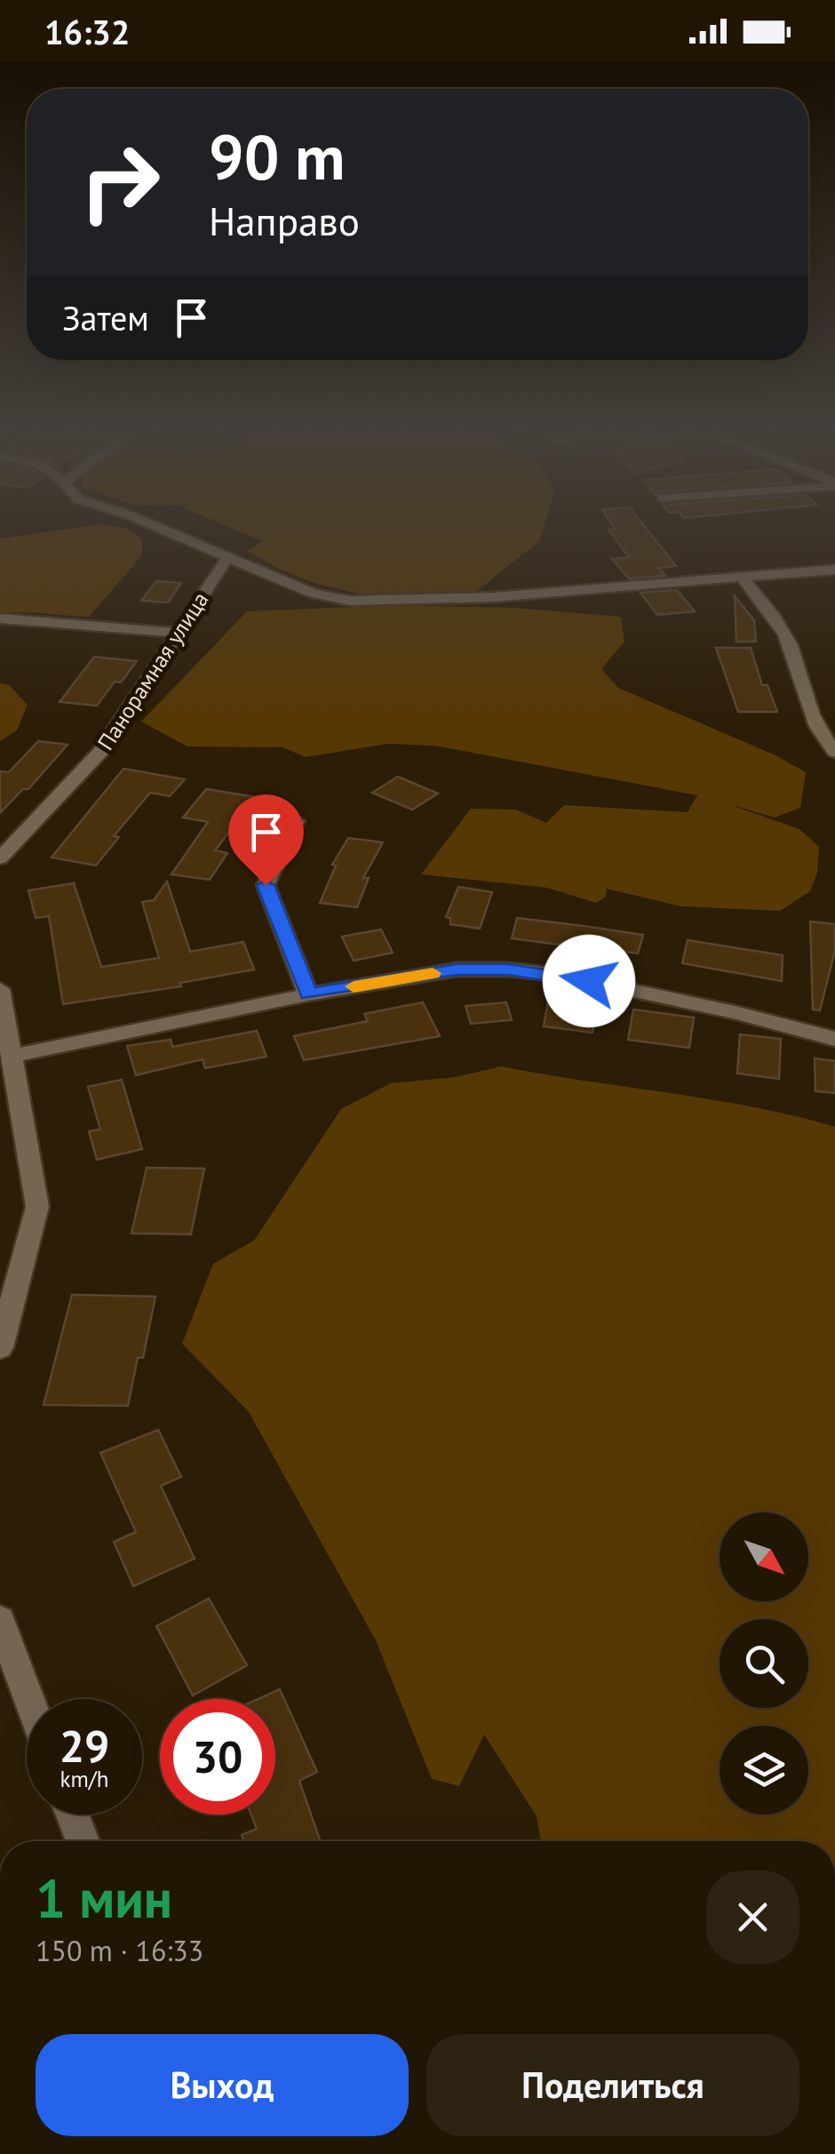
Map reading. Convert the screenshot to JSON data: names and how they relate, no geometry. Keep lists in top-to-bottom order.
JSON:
{
  "streets": {
    "street": ["Панорамная улица"]
  },
  "north": "bottom right",
  "page": {
    "status": "16:32",
    "turn": ["90 m", "Направо"],
    "then": "Затем",
    "speed": "29 km/h",
    "limit": "30",
    "heading": ["1 мин", "150 m · 16:33"],
    "buttons": ["Выход", "Поделиться"]
  }
}
